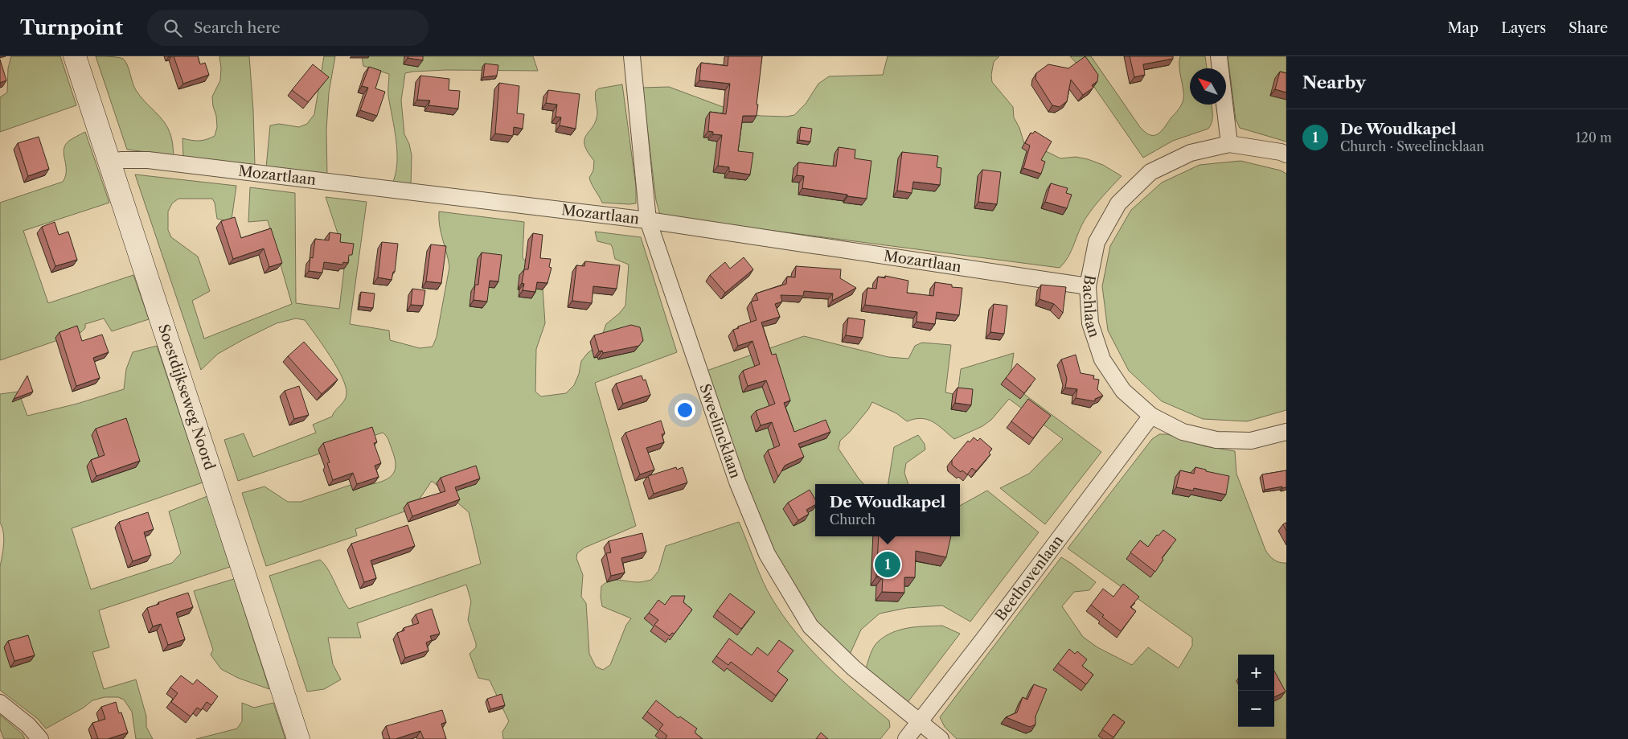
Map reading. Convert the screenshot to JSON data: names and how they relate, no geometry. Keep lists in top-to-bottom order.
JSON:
{
  "streets": {
    "main road": ["Soestdijkseweg Noord"],
    "street": [
      "Mozartlaan",
      "Bachlaan",
      "Sweelincklaan",
      "Beethovenlaan"
    ]
  },
  "crossings": [
    ["Mozartlaan", "Bachlaan"],
    ["Mozartlaan", "Soestdijkseweg Noord"],
    ["Mozartlaan", "Sweelincklaan"],
    ["Bachlaan", "Beethovenlaan"],
    ["Sweelincklaan", "Beethovenlaan"]
  ],
  "north": "top left",
  "page": {
    "header": "Turnpoint",
    "search": "Search here",
    "nav": ["Map", "Layers", "Share"],
    "heading": "Nearby",
    "list": [
      {
        "mark": "1",
        "name": "De Woudkapel",
        "note": "Church · Sweelincklaan",
        "value": "120 m"
      }
    ],
    "popup": ["De Woudkapel", "Church"],
    "pins": "1",
    "map_buttons": ["+", "−"]
  }
}
